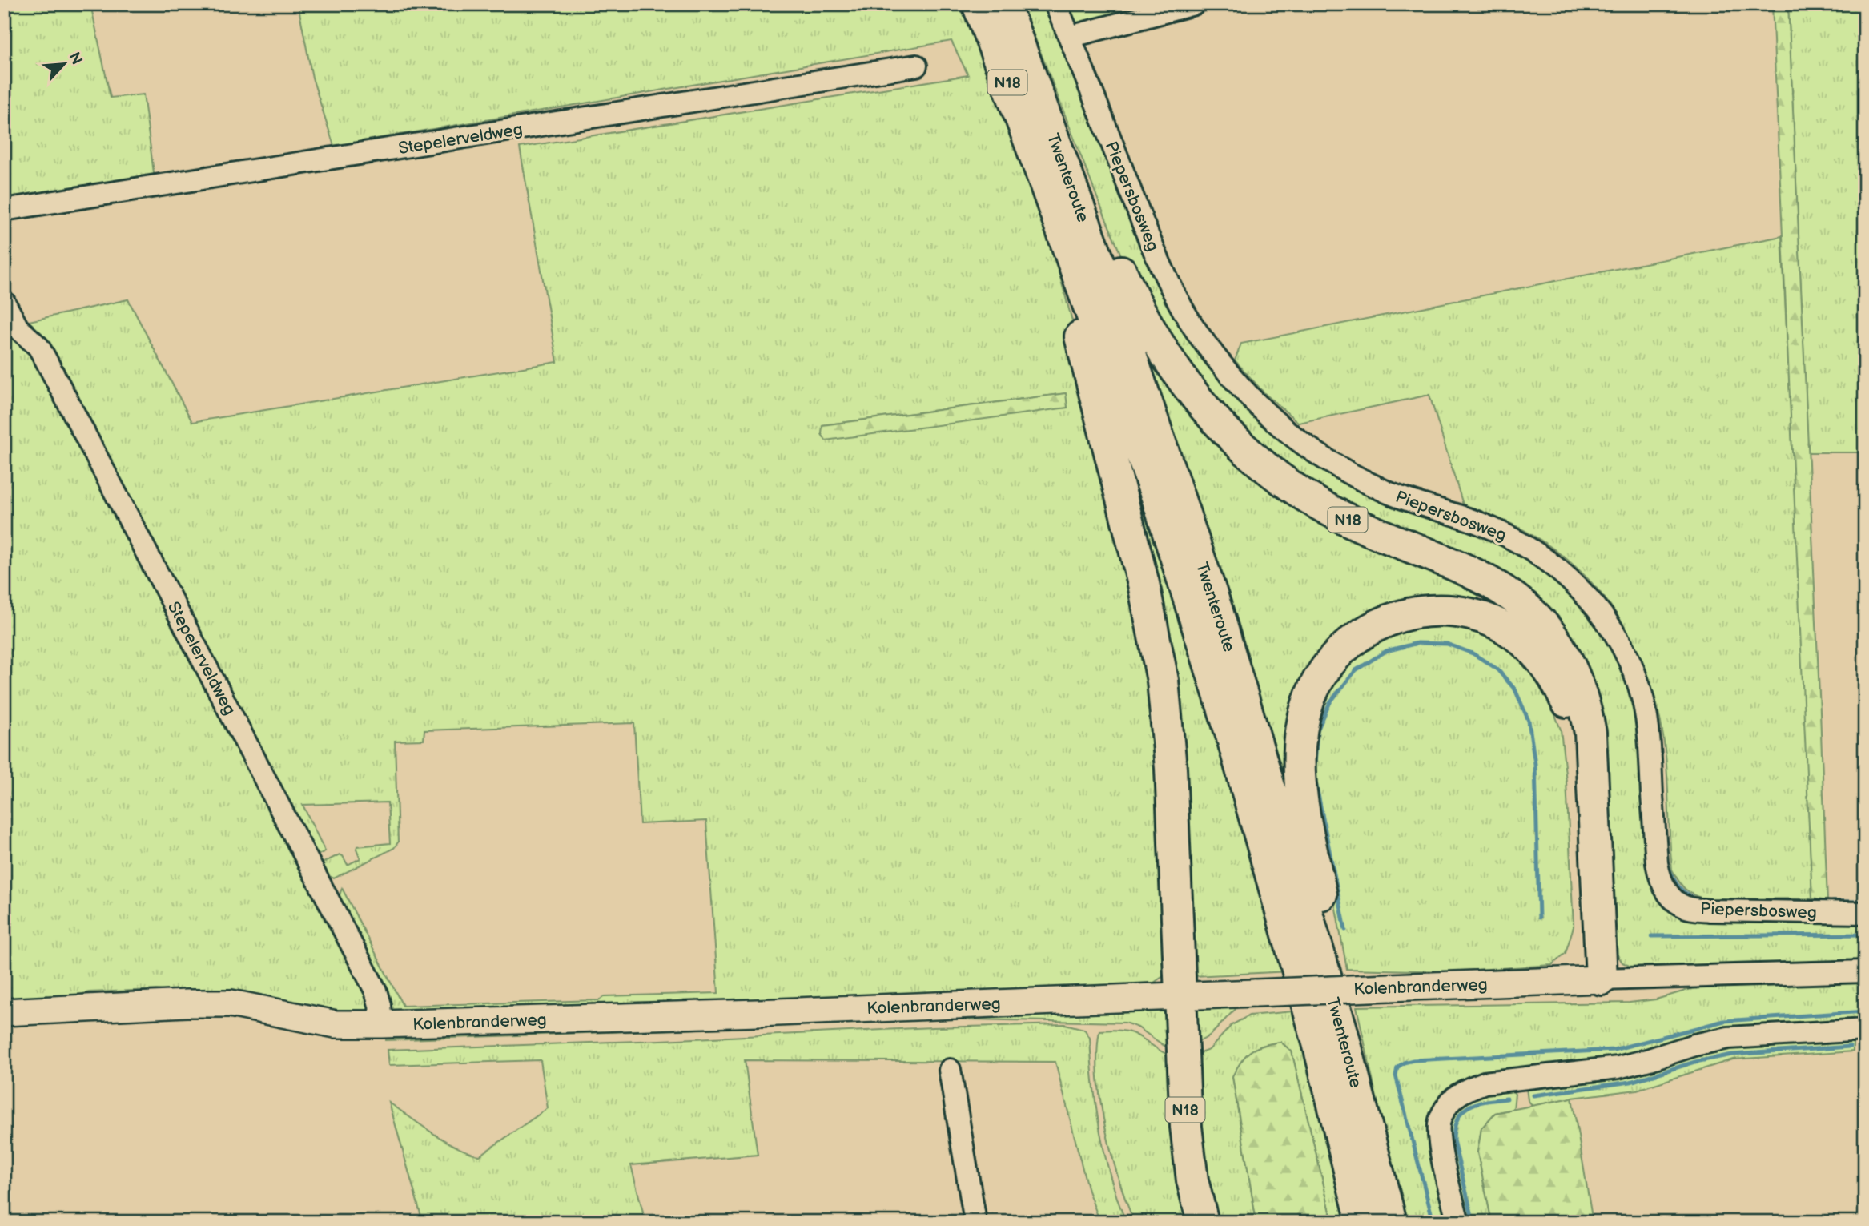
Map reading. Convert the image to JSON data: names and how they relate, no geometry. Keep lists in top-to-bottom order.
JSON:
{
  "streets": {
    "highway": ["N18", "Twenteroute"],
    "main road": ["Kolenbranderweg"],
    "street": ["Stepelerveldweg", "Piepersbosweg"]
  },
  "crossings": [
    ["N18", "Twenteroute"],
    ["N18", "Kolenbranderweg"],
    ["Stepelerveldweg", "Kolenbranderweg"]
  ],
  "north": "top right"
}
